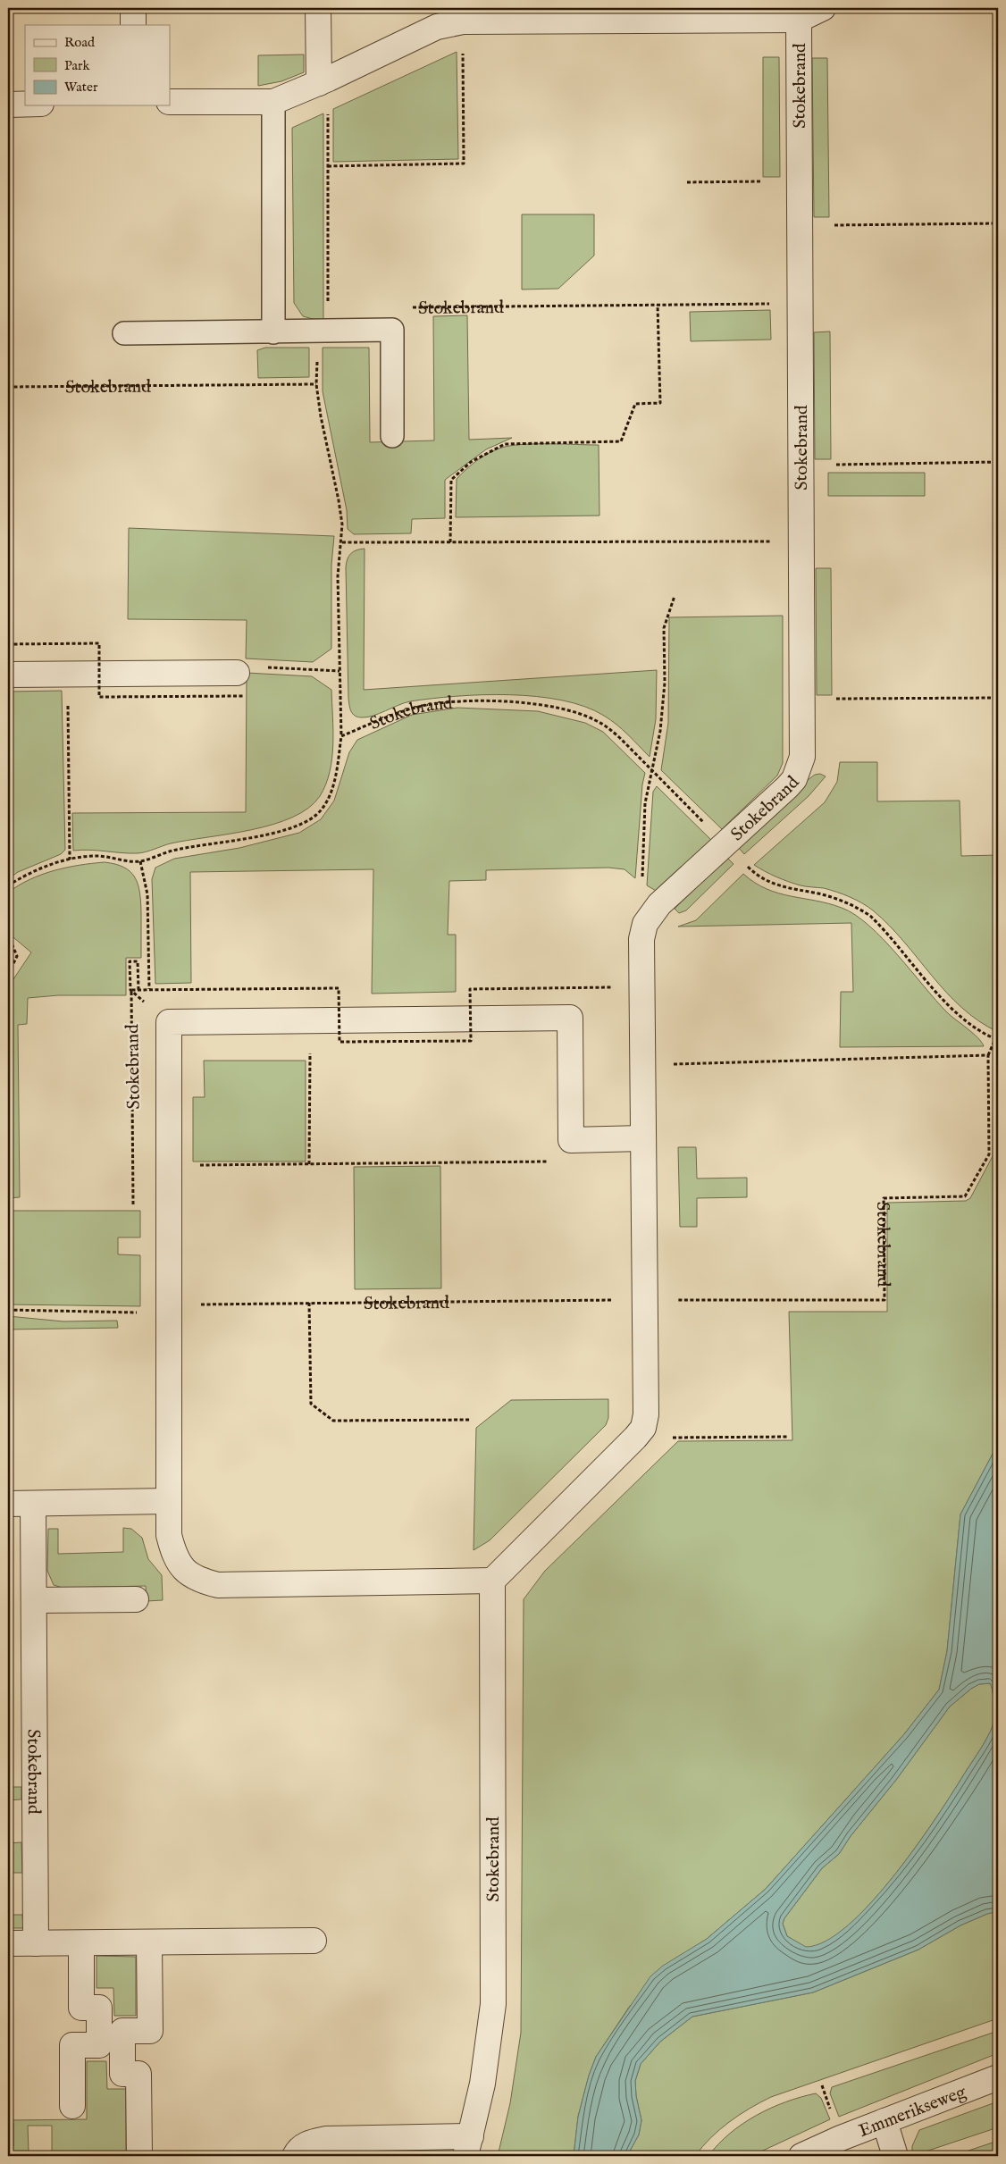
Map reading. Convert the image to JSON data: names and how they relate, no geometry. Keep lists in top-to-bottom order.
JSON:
{
  "streets": {
    "street": ["Stokebrand", "Emmerikseweg"]
  },
  "legend": ["Road", "Park", "Water"]
}
